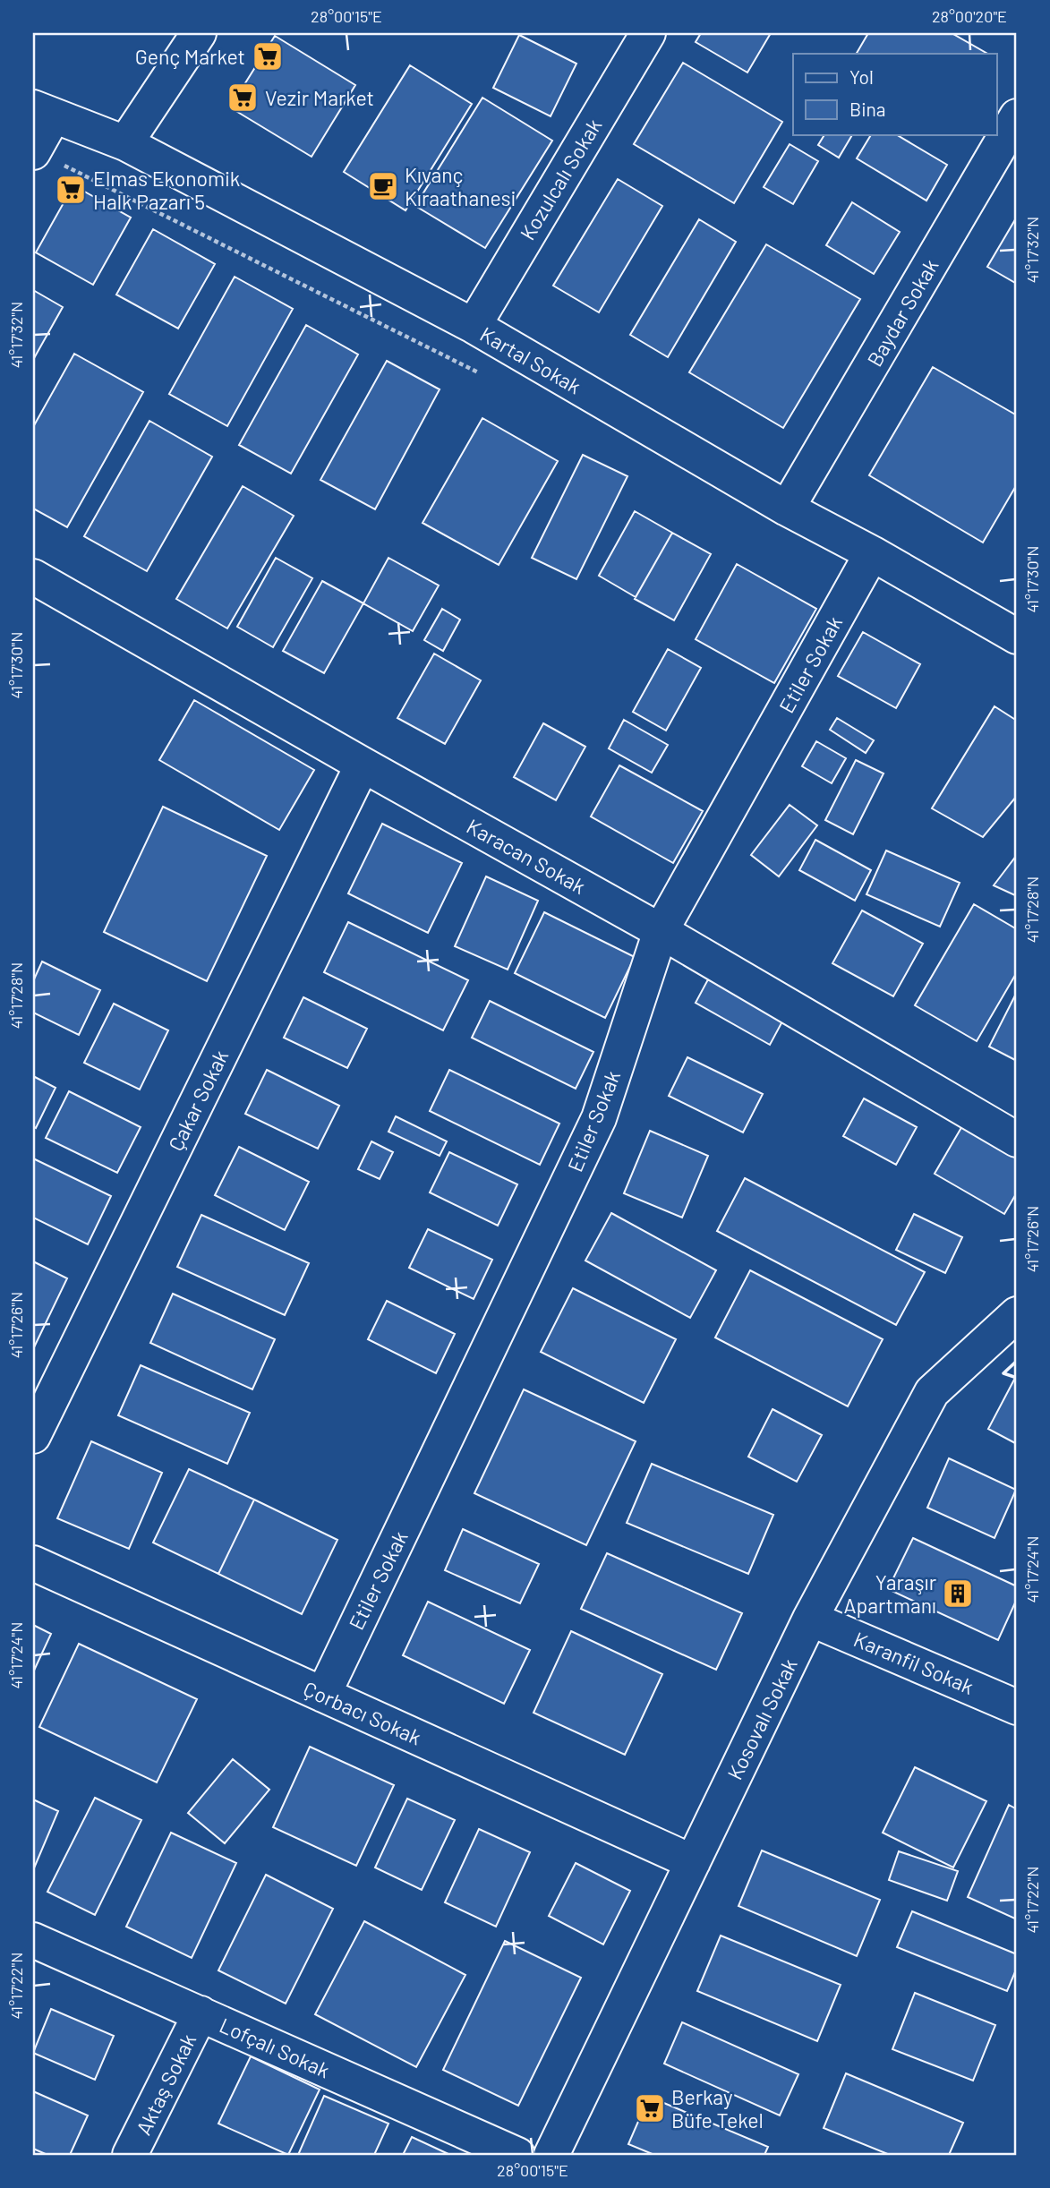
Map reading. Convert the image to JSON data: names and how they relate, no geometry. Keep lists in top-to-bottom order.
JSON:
{
  "streets": {
    "street": [
      "Kozulcalı Sokak",
      "Baydar Sokak",
      "Kartal Sokak",
      "Etiler Sokak",
      "Karacan Sokak",
      "Çakar Sokak",
      "Karanfil Sokak",
      "Çorbacı Sokak",
      "Kosovalı Sokak",
      "Lofçalı Sokak",
      "Aktaş Sokak"
    ]
  },
  "crossings": [
    ["Kozulcalı Sokak", "Kartal Sokak"],
    ["Baydar Sokak", "Kartal Sokak"],
    ["Kartal Sokak", "Etiler Sokak"],
    ["Etiler Sokak", "Karacan Sokak"],
    ["Etiler Sokak", "Çorbacı Sokak"],
    ["Karacan Sokak", "Çakar Sokak"],
    ["Karanfil Sokak", "Kosovalı Sokak"],
    ["Çorbacı Sokak", "Kosovalı Sokak"],
    ["Lofçalı Sokak", "Aktaş Sokak"]
  ],
  "places": {
    "supermarket": [
      "Genç Market",
      "Vezir Market",
      "Elmas Ekonomik Halk Pazarı 5",
      "Berkay Büfe Tekel"
    ],
    "cafe": ["Kıvanç Kıraathanesi"],
    "building": ["Yaraşır Apartmanı"]
  },
  "legend": ["Yol", "Bina"],
  "coordinates": [
    "28°00'15\"E",
    "28°00'20\"E",
    "41°17'32\"N",
    "41°17'30\"N",
    "41°17'28\"N",
    "41°17'26\"N",
    "41°17'24\"N",
    "41°17'22\"N"
  ]
}
